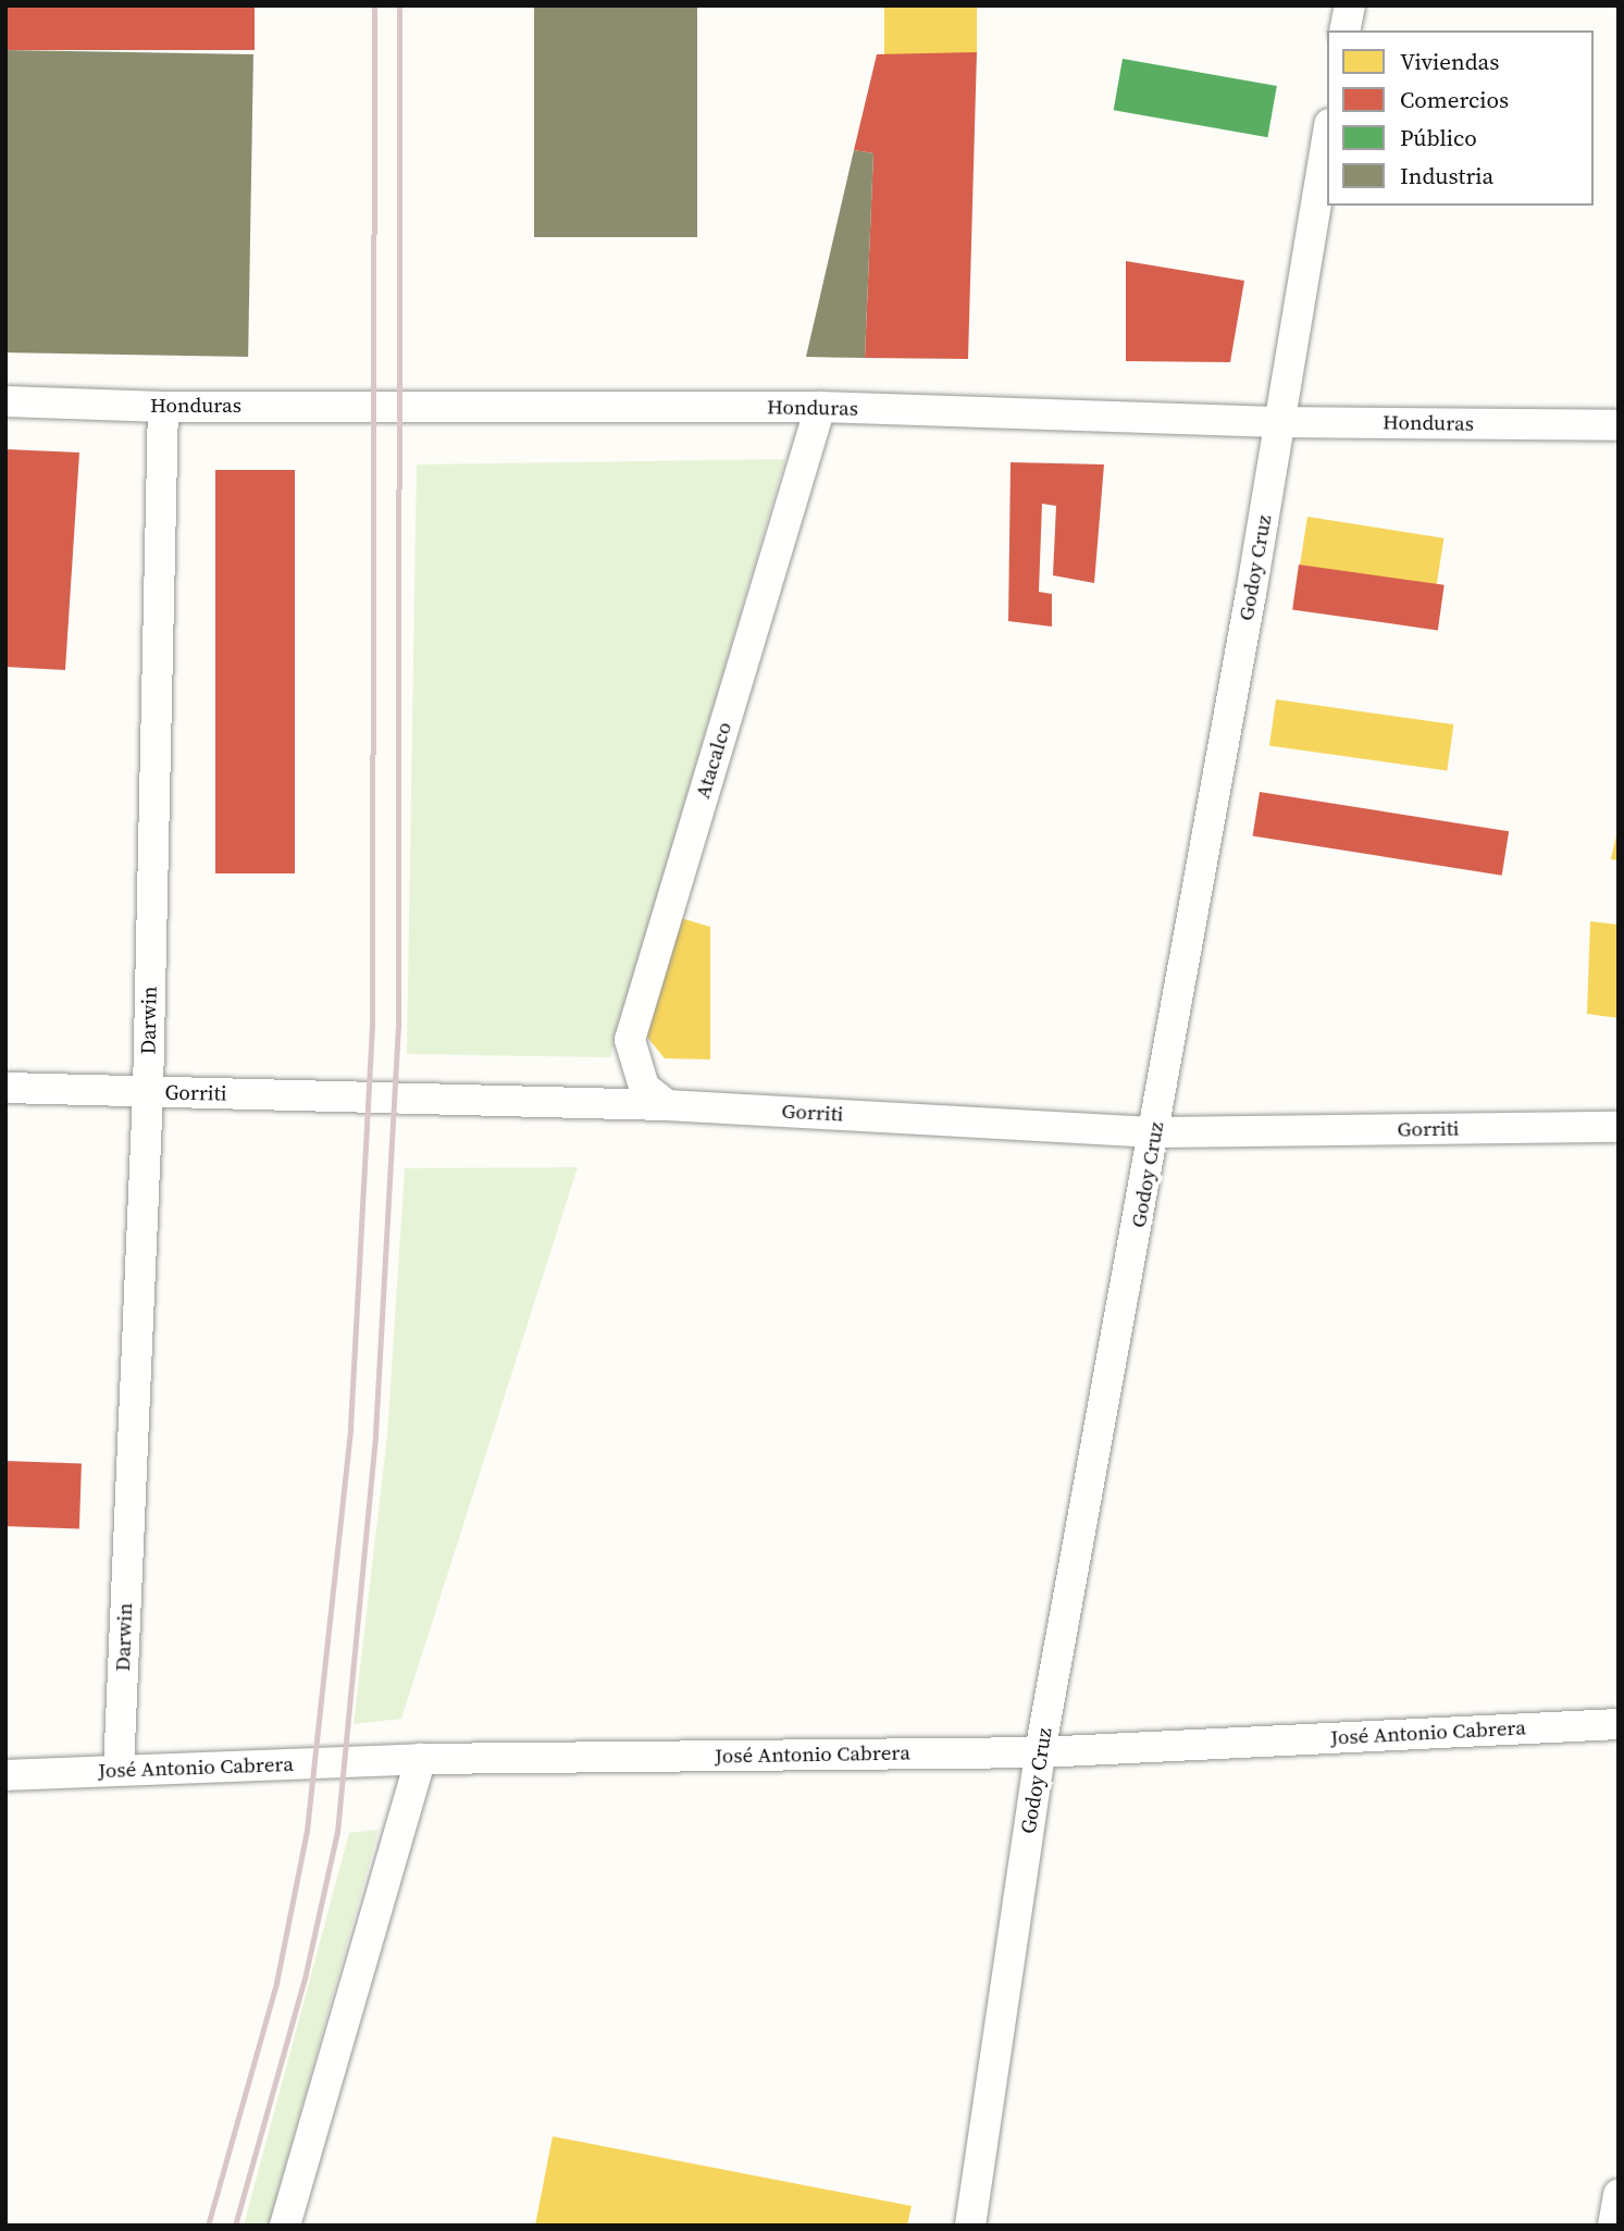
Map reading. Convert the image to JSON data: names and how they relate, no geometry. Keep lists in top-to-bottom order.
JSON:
{
  "streets": {
    "street": [
      "Honduras",
      "Godoy Cruz",
      "Atacalco",
      "Darwin",
      "Gorriti",
      "José Antonio Cabrera"
    ]
  },
  "crossings": [
    ["Honduras", "Godoy Cruz"],
    ["Honduras", "Atacalco"],
    ["Honduras", "Darwin"],
    ["Godoy Cruz", "Gorriti"],
    ["Godoy Cruz", "José Antonio Cabrera"],
    ["Atacalco", "Gorriti"],
    ["Darwin", "Gorriti"],
    ["Darwin", "José Antonio Cabrera"]
  ],
  "legend": [
    "Viviendas",
    "Comercios",
    "Público",
    "Industria"
  ]
}
